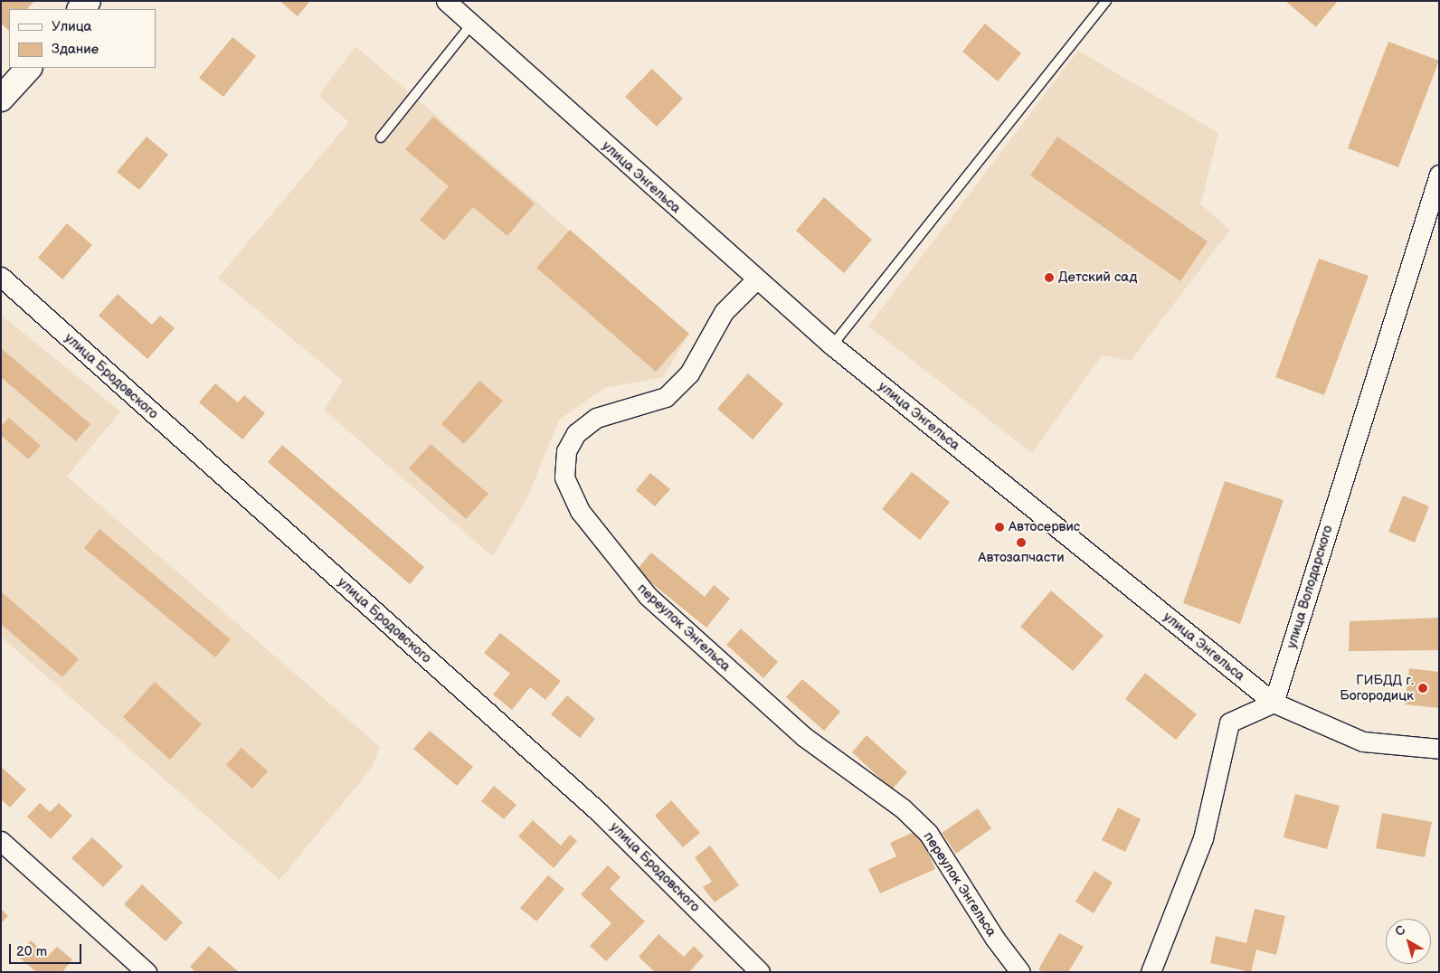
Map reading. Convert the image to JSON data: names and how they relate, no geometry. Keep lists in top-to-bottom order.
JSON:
{
  "streets": {
    "street": [
      "улица Энгельса",
      "улица Бродовского",
      "улица Володарского",
      "переулок Энгельса"
    ]
  },
  "crossings": [
    ["улица Энгельса", "улица Володарского"],
    ["улица Энгельса", "переулок Энгельса"]
  ],
  "places": [
    "Детский сад",
    "Автосервис",
    "Автозапчасти",
    "ГИБДД г. Богородицк"
  ],
  "legend": ["Улица", "Здание"],
  "scale_bar": "20 m",
  "north": "top left"
}
